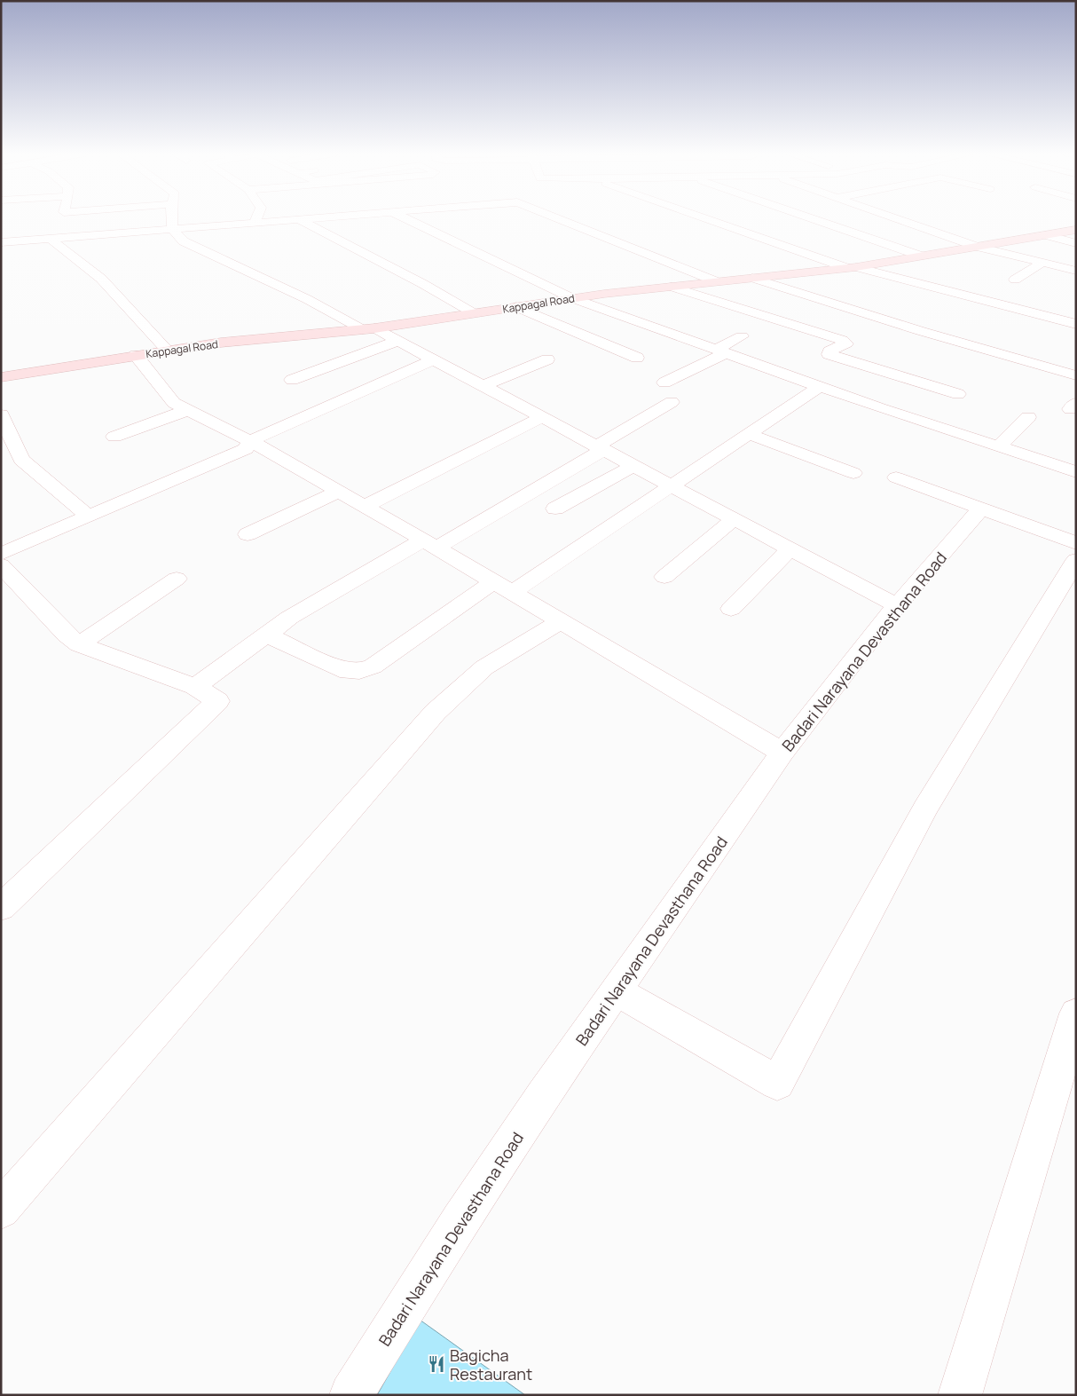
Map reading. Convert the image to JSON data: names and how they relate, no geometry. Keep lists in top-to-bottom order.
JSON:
{
  "streets": {
    "main road": ["Kappagal Road"],
    "street": ["Badari Narayana Devasthana Road"]
  },
  "places": {
    "restaurant": ["Bagicha Restaurant"]
  }
}
